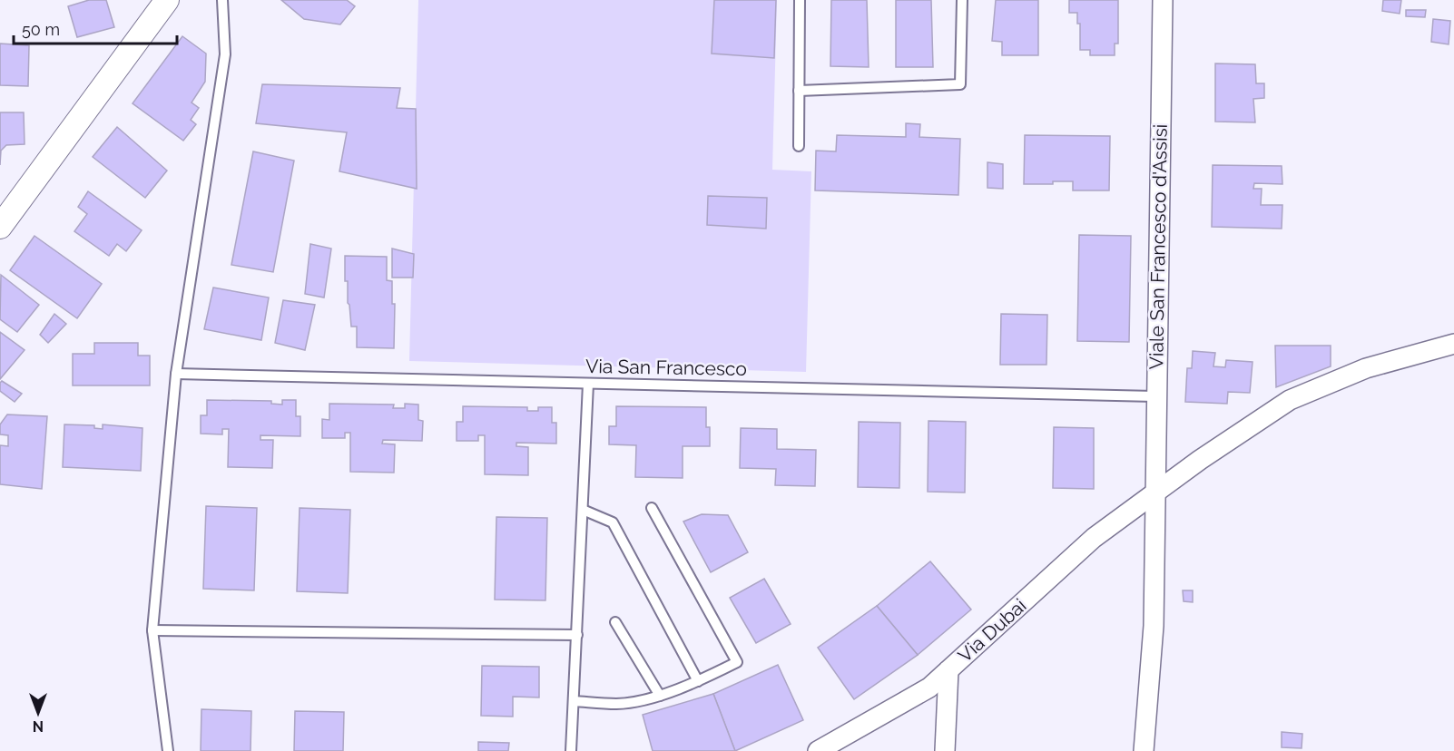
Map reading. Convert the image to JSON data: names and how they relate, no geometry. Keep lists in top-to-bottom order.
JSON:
{
  "streets": {
    "street": ["Viale San Francesco d'Assisi", "Via Dubai"],
    "lane": ["Via San Francesco"]
  },
  "crossings": [
    ["Viale San Francesco d'Assisi", "Via San Francesco"],
    ["Viale San Francesco d'Assisi", "Via Dubai"]
  ],
  "scale_bar": "50 m",
  "north": "bottom"
}
